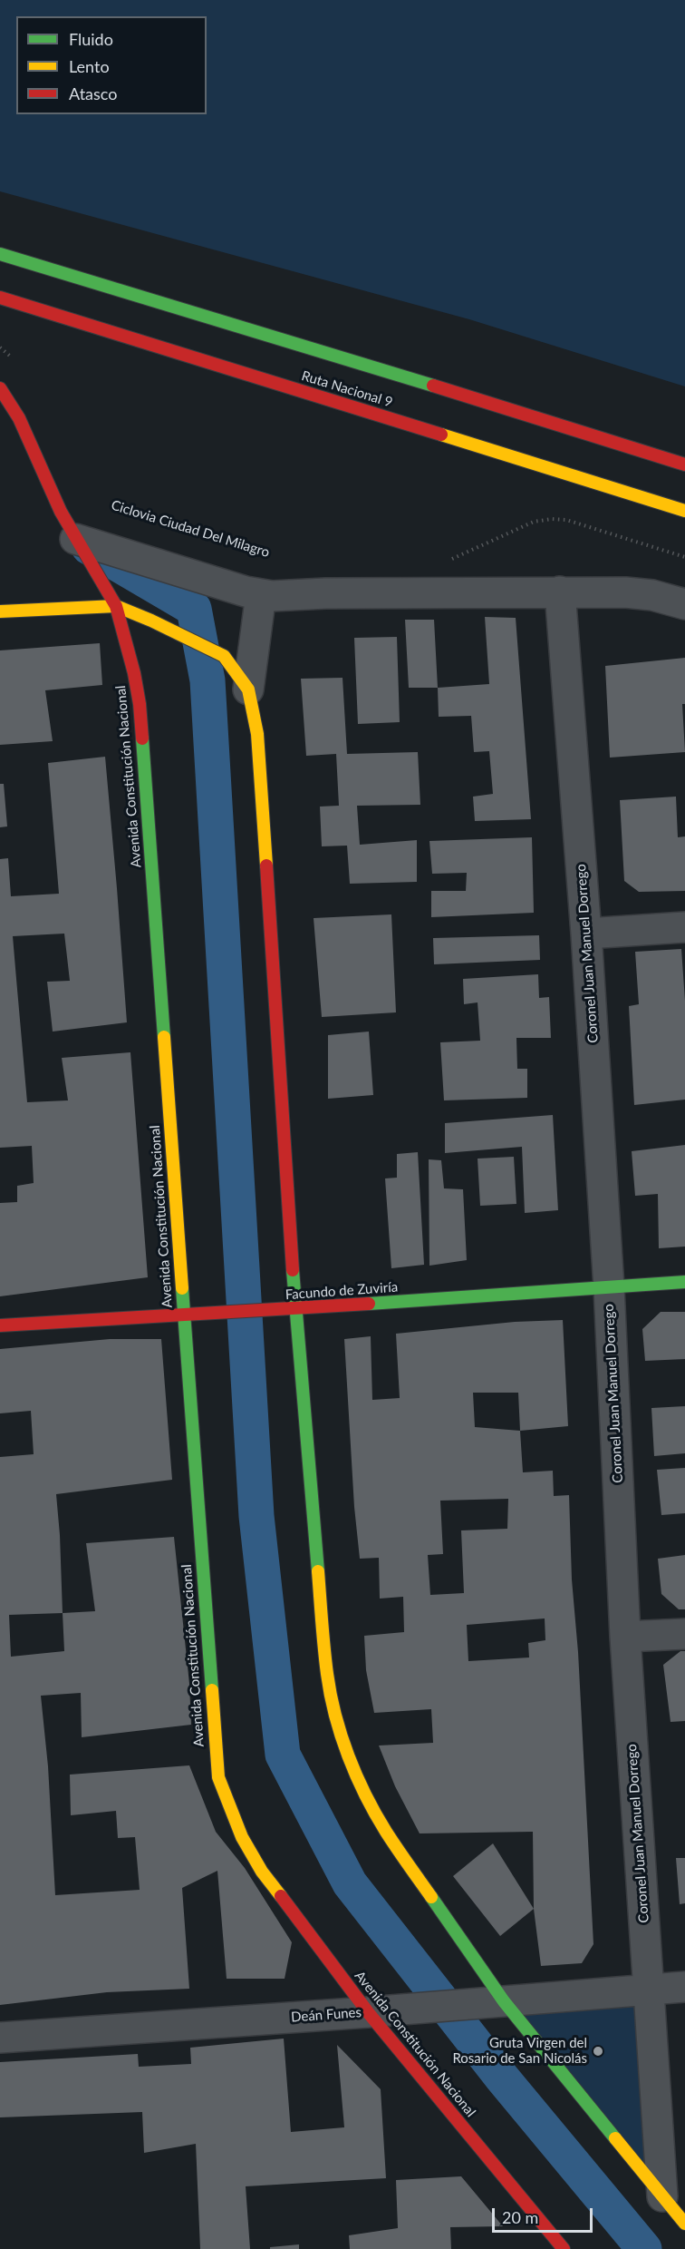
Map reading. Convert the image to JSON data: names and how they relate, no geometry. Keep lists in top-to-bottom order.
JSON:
{
  "streets": {
    "main road": ["Ruta Nacional 9", "Avenida Constitución Nacional", "Facundo de Zuviría"],
    "street": ["Coronel Juan Manuel Dorrego", "Deán Funes"]
  },
  "crossings": [
    ["Avenida Constitución Nacional", "Facundo de Zuviría"],
    ["Avenida Constitución Nacional", "Deán Funes"],
    ["Coronel Juan Manuel Dorrego", "Facundo de Zuviría"],
    ["Coronel Juan Manuel Dorrego", "Deán Funes"]
  ],
  "places": ["Gruta Virgen del Rosario de San Nicolás"],
  "legend": ["Fluido", "Lento", "Atasco"],
  "scale_bar": "20 m"
}
